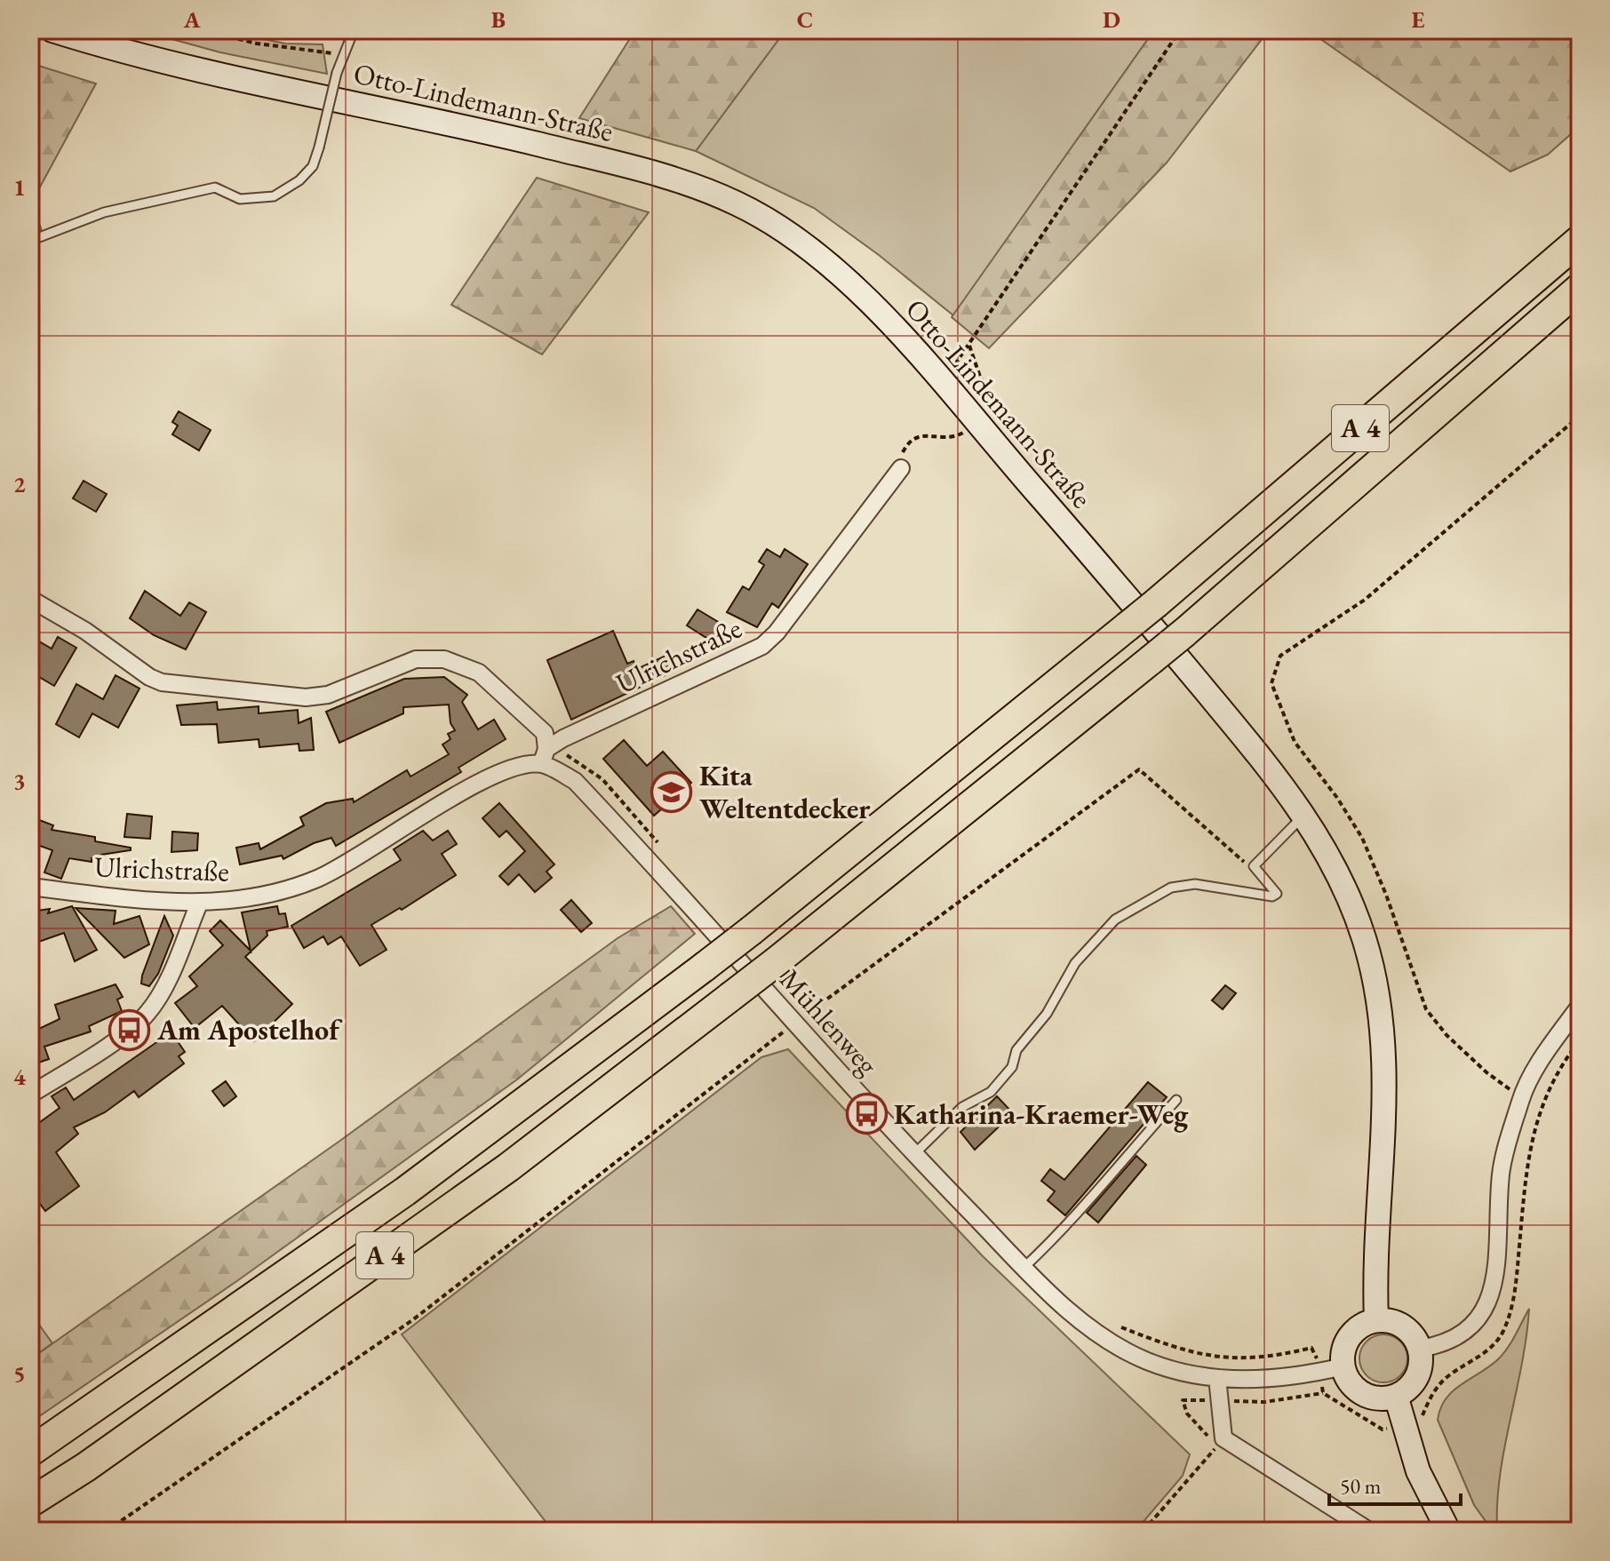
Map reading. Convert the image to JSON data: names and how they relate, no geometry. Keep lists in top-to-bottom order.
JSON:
{
  "streets": {
    "highway": ["A 4"],
    "street": ["Otto-Lindemann-Straße", "Ulrichstraße", "Mühlenweg"]
  },
  "crossings": [
    ["Otto-Lindemann-Straße", "Mühlenweg"],
    ["Ulrichstraße", "Mühlenweg"]
  ],
  "places": {
    "school or university": ["Kita Weltentdecker"],
    "bus stop": ["Am Apostelhof", "Katharina-Kraemer-Weg"]
  },
  "scale_bar": "50 m",
  "grid": {
    "columns": [
      "A",
      "B",
      "C",
      "D",
      "E"
    ],
    "rows": [
      "1",
      "2",
      "3",
      "4",
      "5"
    ]
  }
}
